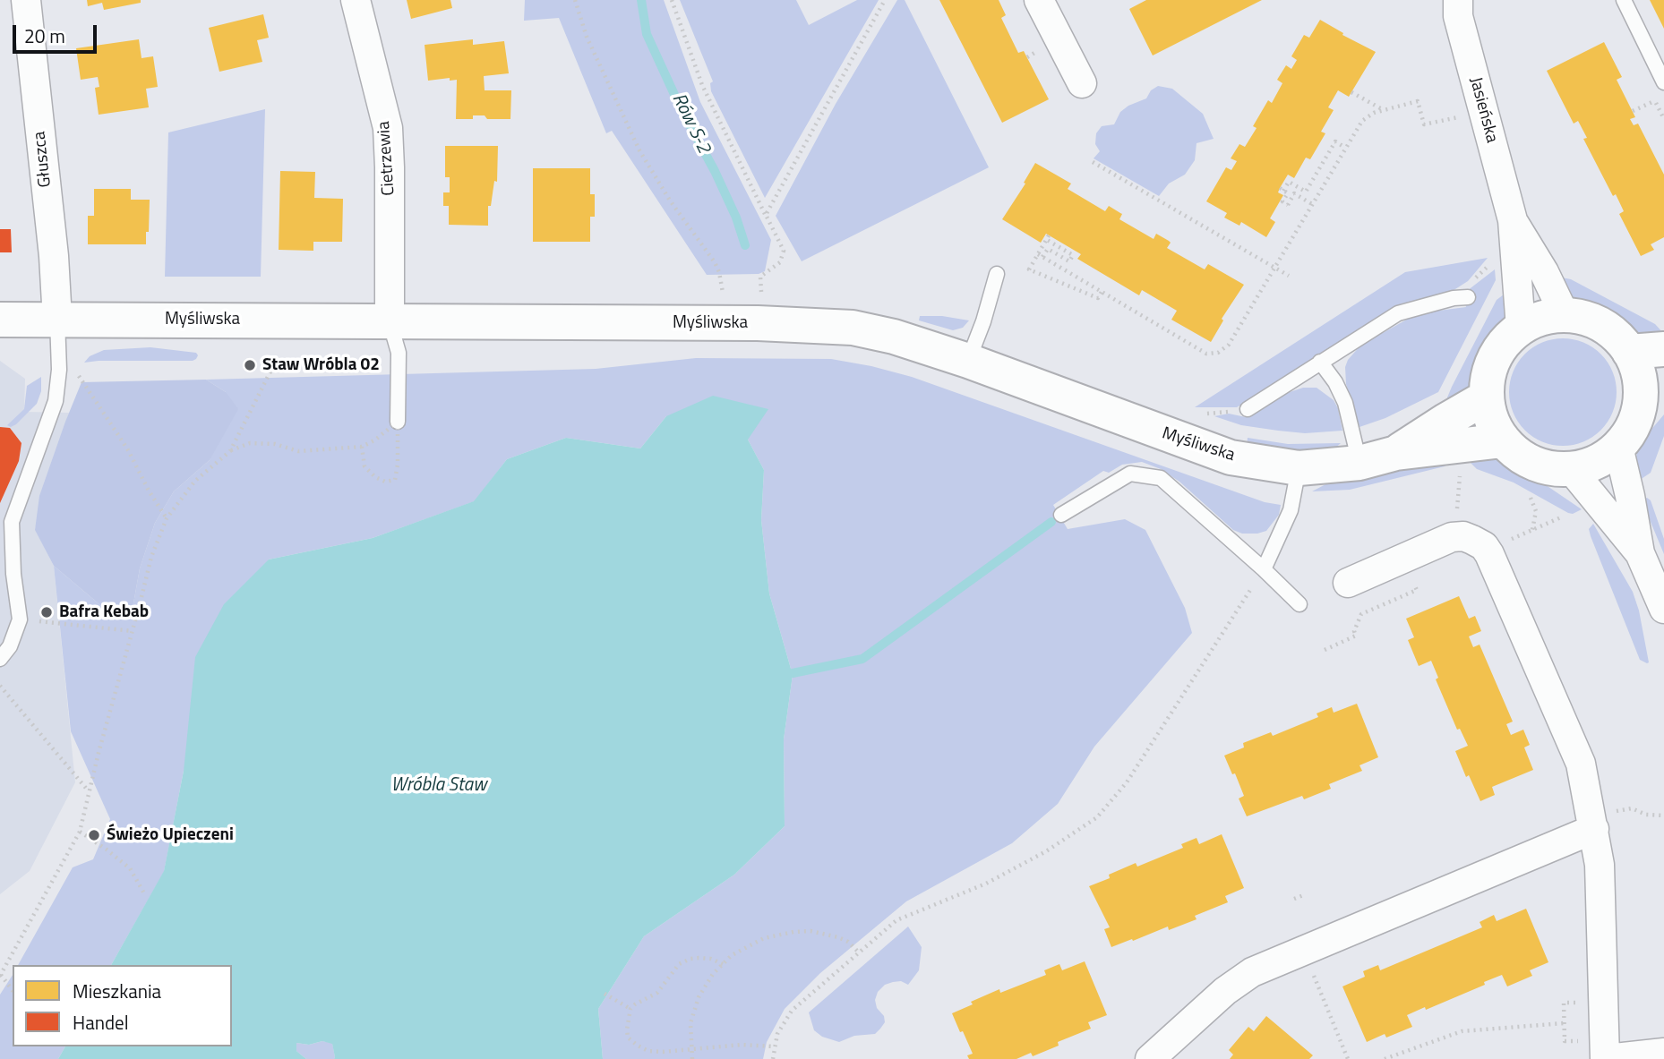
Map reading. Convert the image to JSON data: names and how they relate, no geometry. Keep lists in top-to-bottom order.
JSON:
{
  "streets": {
    "street": [
      "Jasieńska",
      "Cietrzewia",
      "Głuszca",
      "Myśliwska"
    ]
  },
  "crossings": [
    ["Jasieńska", "Myśliwska"],
    ["Cietrzewia", "Myśliwska"],
    ["Głuszca", "Myśliwska"]
  ],
  "water": ["Rów S-2", "Wróbla Staw"],
  "places": ["Staw Wróbla 02", "Bafra Kebab", "Świeżo Upieczeni"],
  "legend": ["Mieszkania", "Handel"],
  "scale_bar": "20 m"
}
